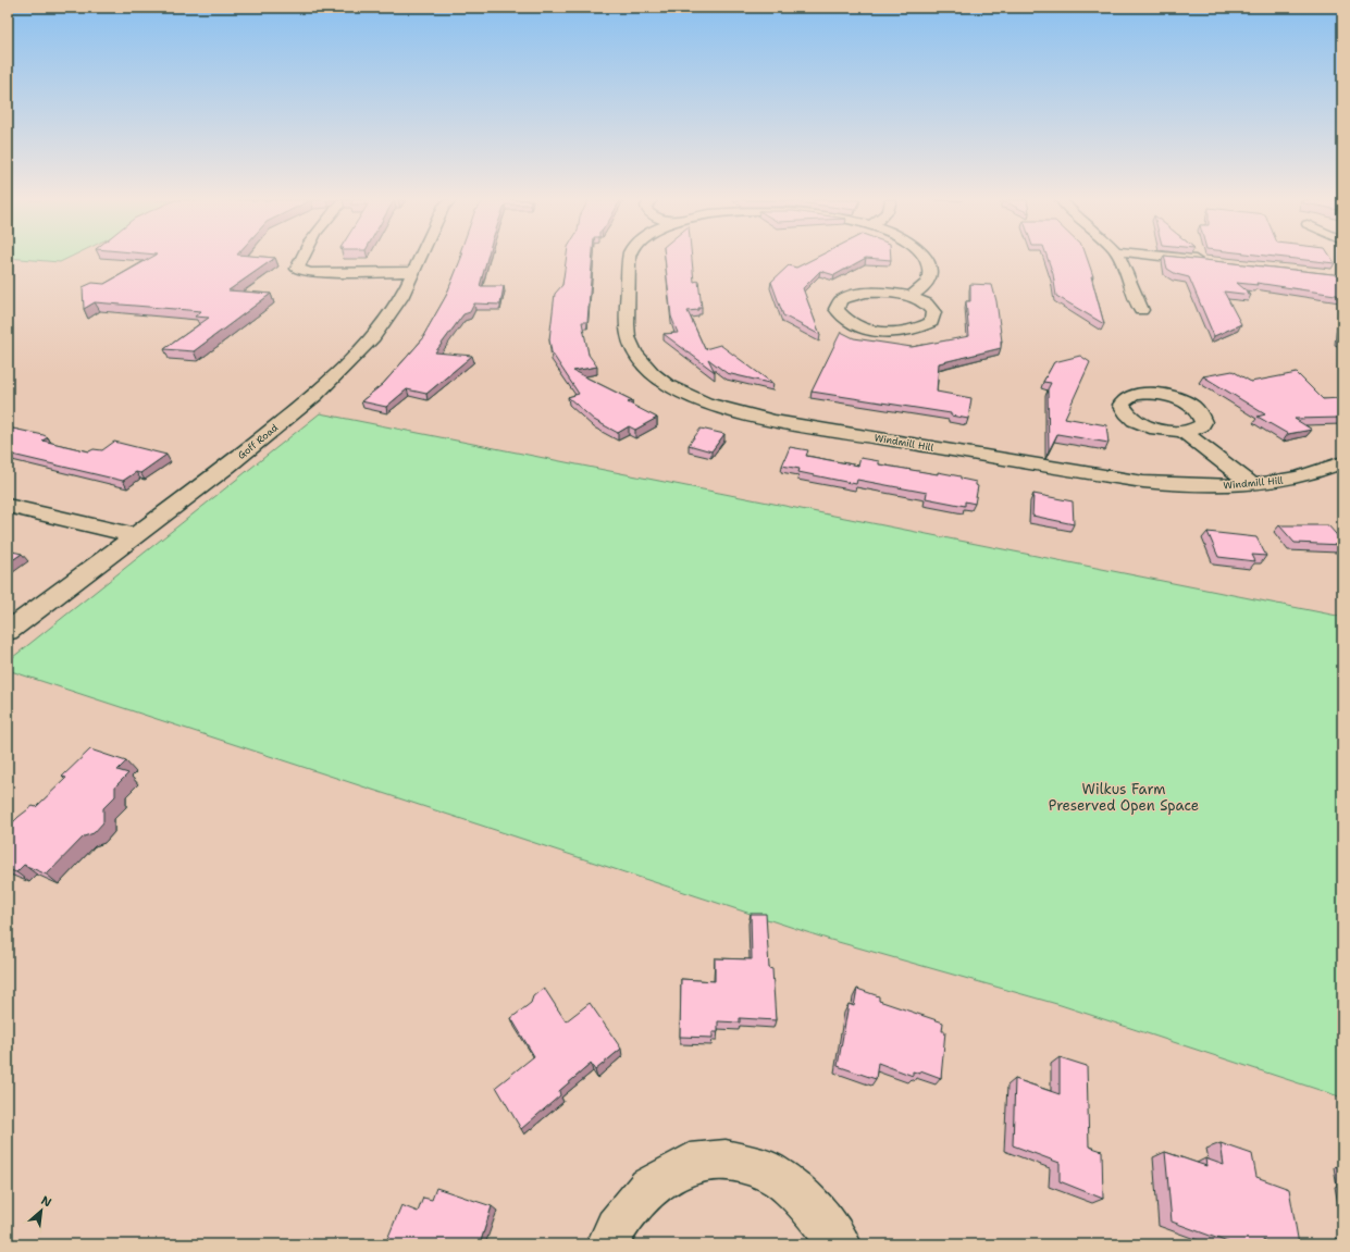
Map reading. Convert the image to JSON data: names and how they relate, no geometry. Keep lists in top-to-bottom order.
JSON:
{
  "streets": {
    "street": ["Goff Road", "Windmill Hill"]
  },
  "parks": ["Wilkus Farm Preserved Open Space"],
  "north": "top right"
}
